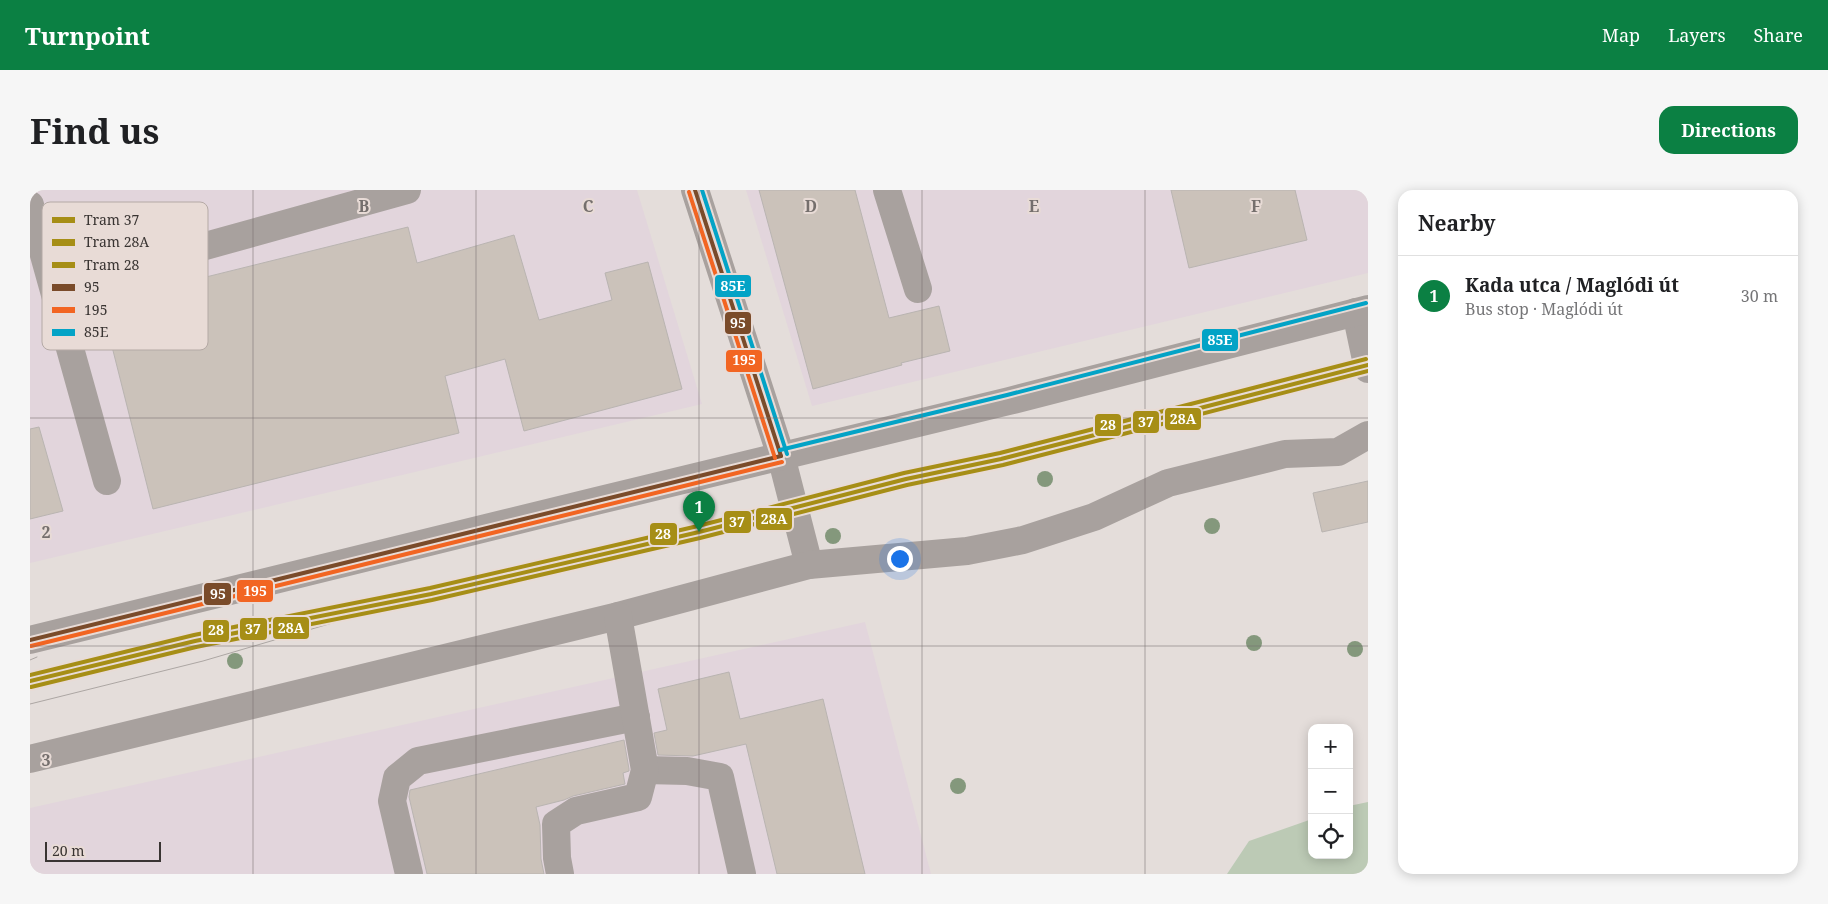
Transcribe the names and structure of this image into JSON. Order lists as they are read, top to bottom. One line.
{"lines":["transit line 95","transit line 85E","transit line 195","tram line 28","tram line 37","tram line 28A"],"legend":["Tram 37","Tram 28A","Tram 28","95","195","85E"],"scale_bar":"20 m","page":{"header":"Turnpoint","nav":["Map","Layers","Share"],"buttons":"Directions","title":"Find us","heading":"Nearby","list":[{"mark":"1","name":"Kada utca / Maglódi út","note":"Bus stop · Maglódi út","value":"30 m"}],"pins":"1","map_buttons":["+","−"],"scale":"20 m"},"grid":{"columns":["B","C","D","E","F"],"rows":["2","3"]}}
